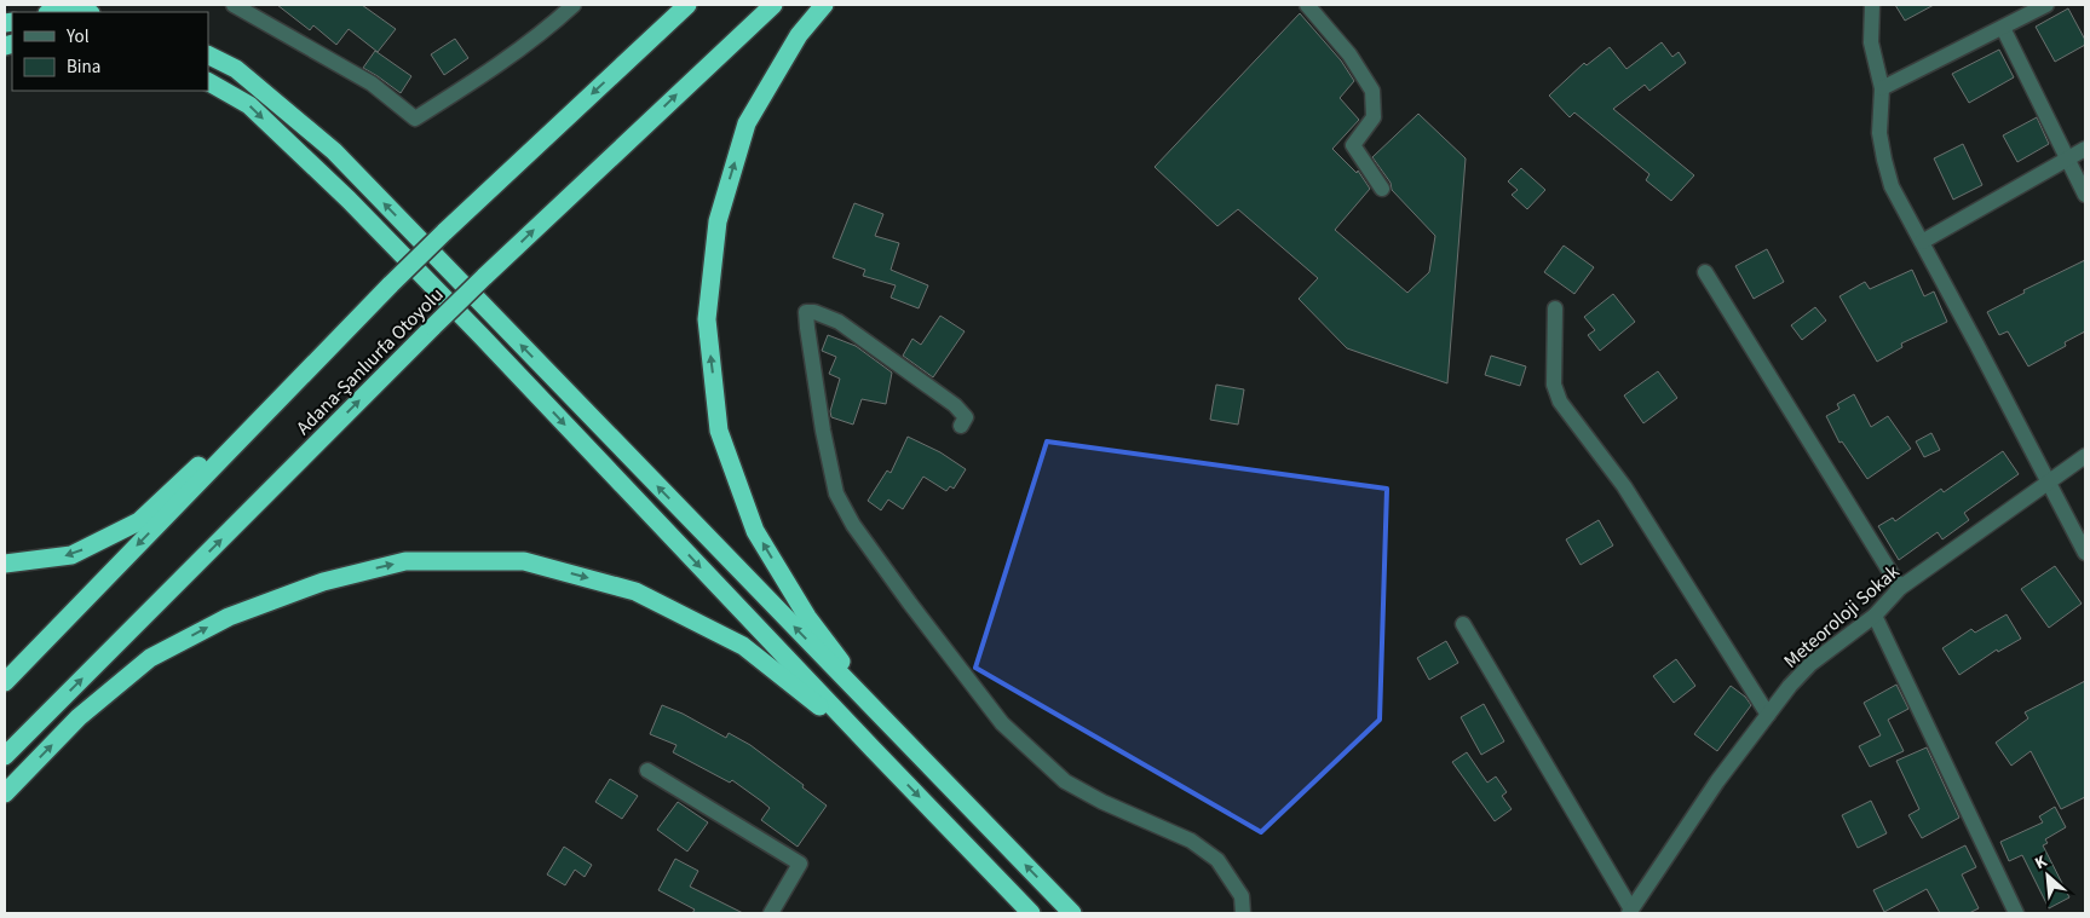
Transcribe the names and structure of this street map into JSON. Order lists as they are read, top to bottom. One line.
{"streets":{"highway":["Adana-Şanlıurfa Otoyolu"],"street":["Meteoroloji Sokak"]},"legend":["Yol","Bina"],"north":"top left"}
